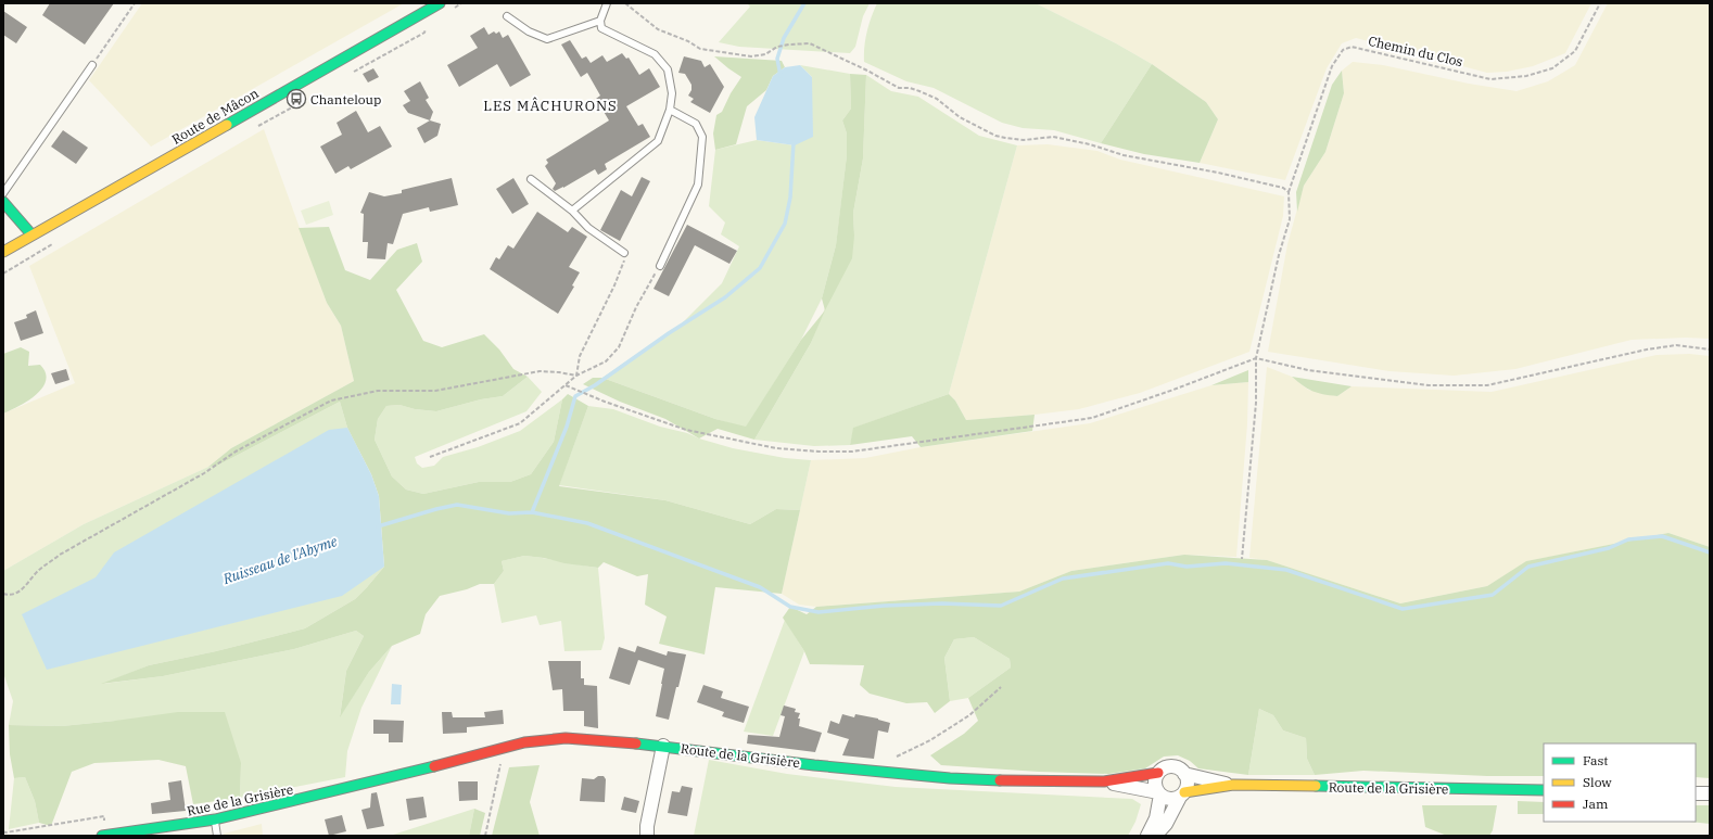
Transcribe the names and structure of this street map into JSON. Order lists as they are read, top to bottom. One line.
{"streets":{"street":["Route de Mâcon","Route de la Grisière","Rue de la Grisière"],"path":["Chemin du Clos"]},"crossings":[["Route de la Grisière","Rue de la Grisière"]],"districts":["LES MÂCHURONS"],"water":["Ruisseau de l'Abyme"],"places":{"bus stop":["Chanteloup"]},"legend":["Fast","Slow","Jam"]}
